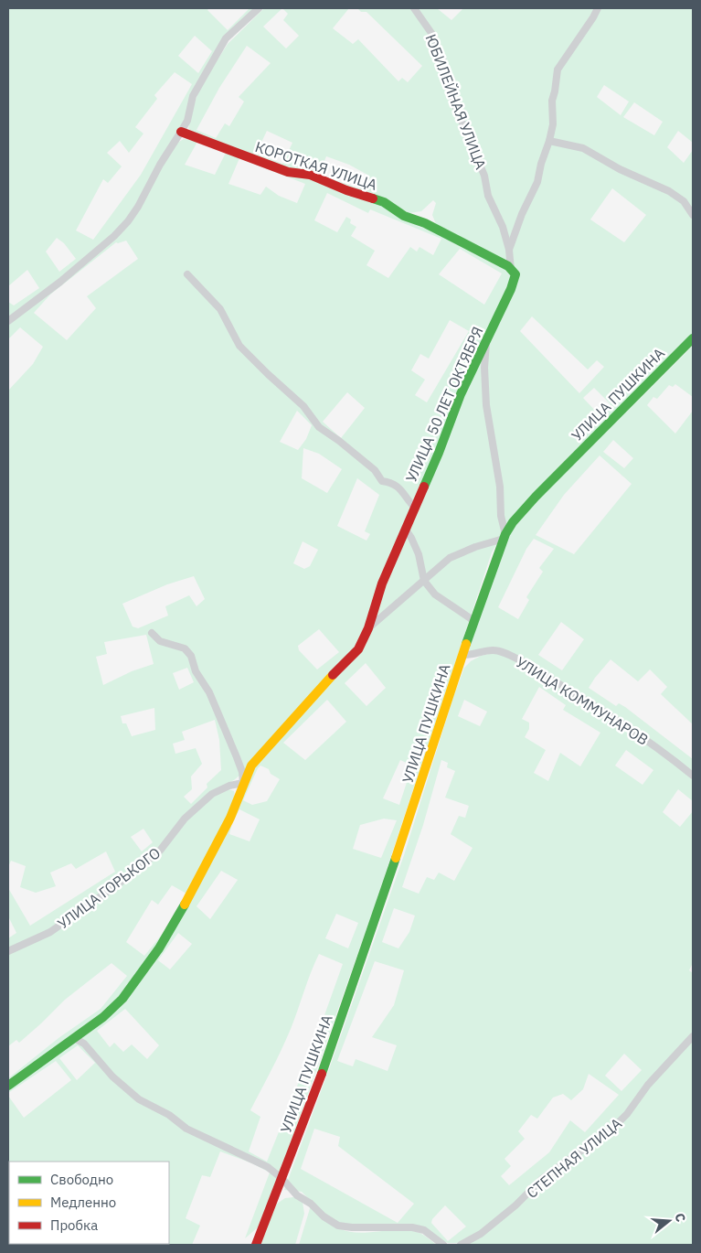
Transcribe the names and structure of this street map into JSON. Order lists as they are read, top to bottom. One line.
{"streets":{"street":["ЮБИЛЕЙНАЯ УЛИЦА","КОРОТКАЯ УЛИЦА","УЛИЦА ПУШКИНА","УЛИЦА 50 ЛЕТ ОКТЯБРЯ","УЛИЦА КОММУНАРОВ","УЛИЦА ГОРЬКОГО","СТЕПНАЯ УЛИЦА"]},"crossings":[["ЮБИЛЕЙНАЯ УЛИЦА","УЛИЦА 50 ЛЕТ ОКТЯБРЯ"],["КОРОТКАЯ УЛИЦА","УЛИЦА 50 ЛЕТ ОКТЯБРЯ"],["УЛИЦА ПУШКИНА","УЛИЦА КОММУНАРОВ"],["УЛИЦА 50 ЛЕТ ОКТЯБРЯ","УЛИЦА ГОРЬКОГО"]],"legend":["Свободно","Медленно","Пробка"],"north":"right"}
